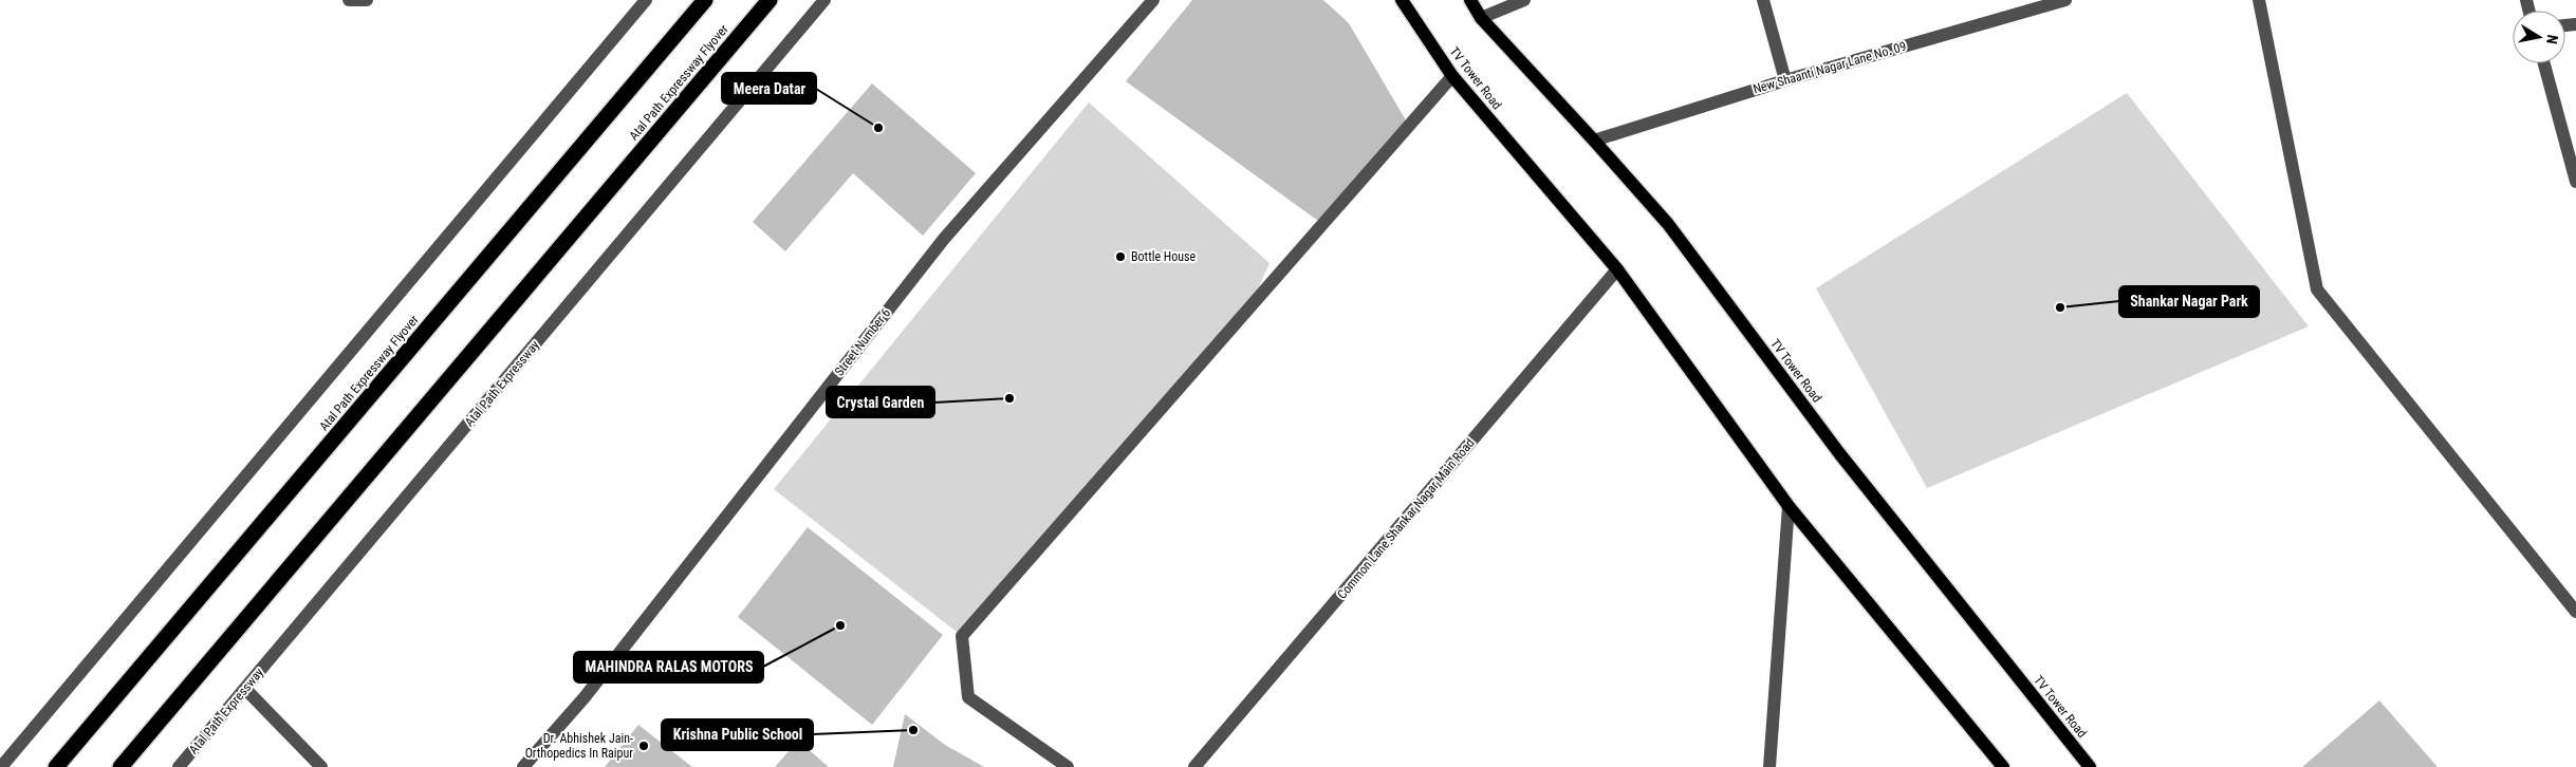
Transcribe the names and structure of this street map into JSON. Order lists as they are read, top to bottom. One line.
{"streets":{"highway":["Atal Path Expressway Flyover"],"main road":["TV Tower Road"],"street":["New Shaanti Nagar Lane No. 09","Street Number 6","Atal Path Expressway","Common Lane Shankar Nagar Main Road"]},"crossings":[["New Shaanti Nagar Lane No. 09","TV Tower Road"],["TV Tower Road","Common Lane Shankar Nagar Main Road"]],"places":["Meera Datar","Bottle House","Shankar Nagar Park","Crystal Garden","MAHINDRA RALAS MOTORS","Krishna Public School","Dr. Abhishek Jain- Orthopedics In Raipur"],"north":"right"}
